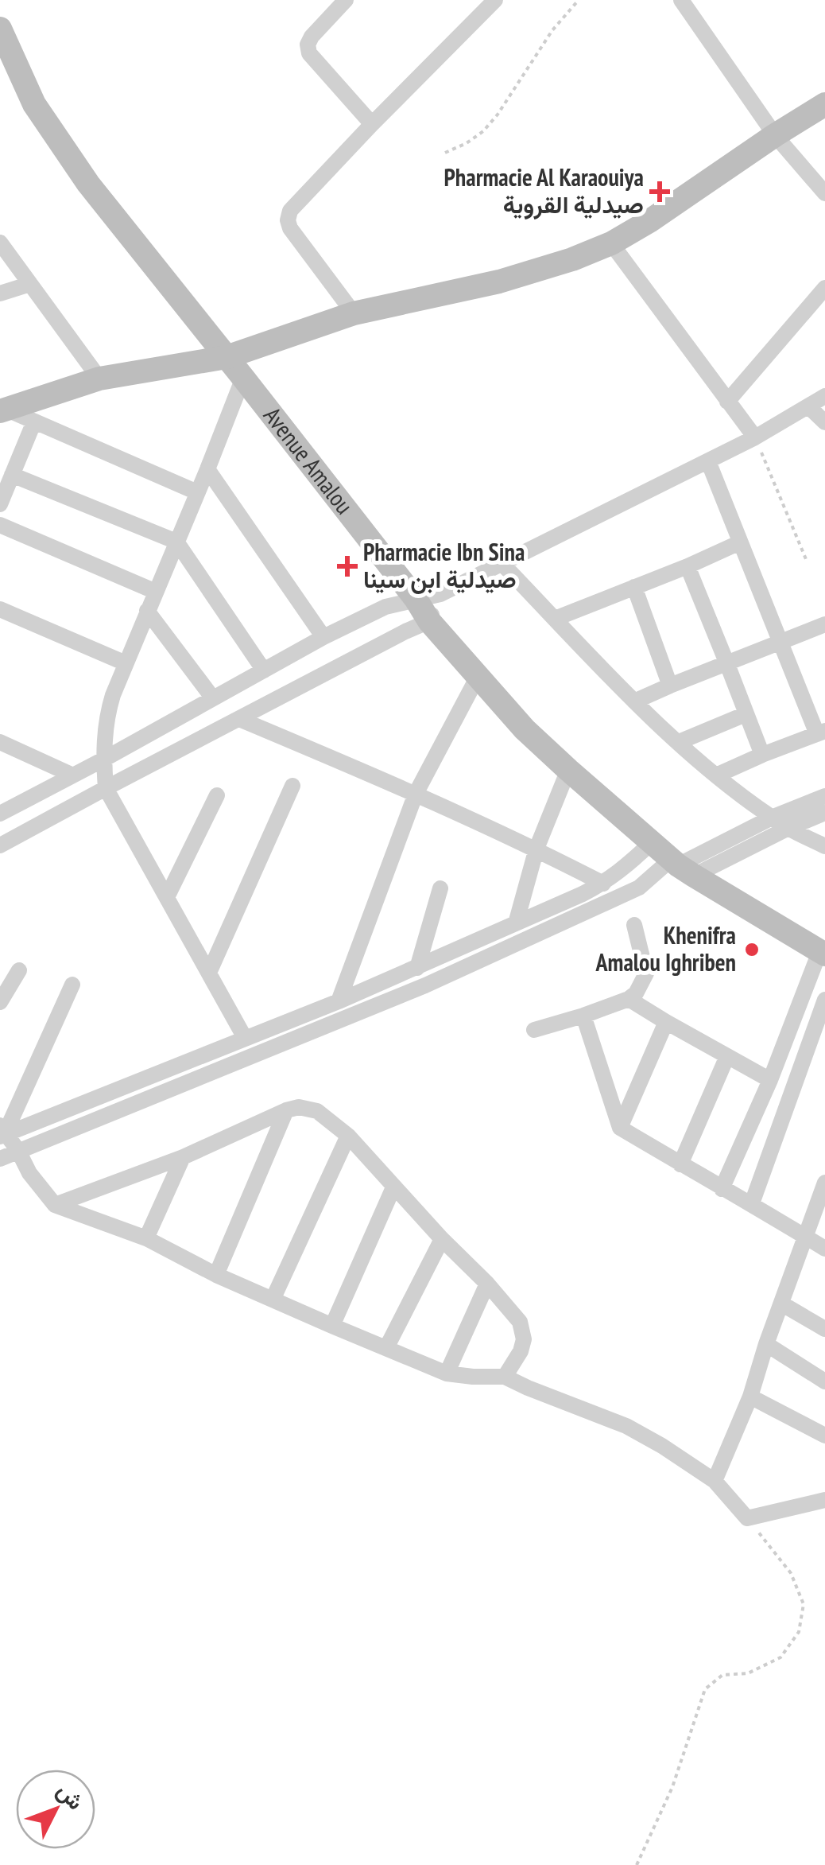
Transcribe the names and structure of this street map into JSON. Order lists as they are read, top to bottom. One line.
{"streets":{"main road":["Avenue Amalou"]},"places":{"health":["Pharmacie Al Karaouiya صيدلية القروية","Pharmacie Ibn Sina صيدلية ابن سينا"],"other":["Khenifra Amalou Ighriben"]},"north":"top right"}
